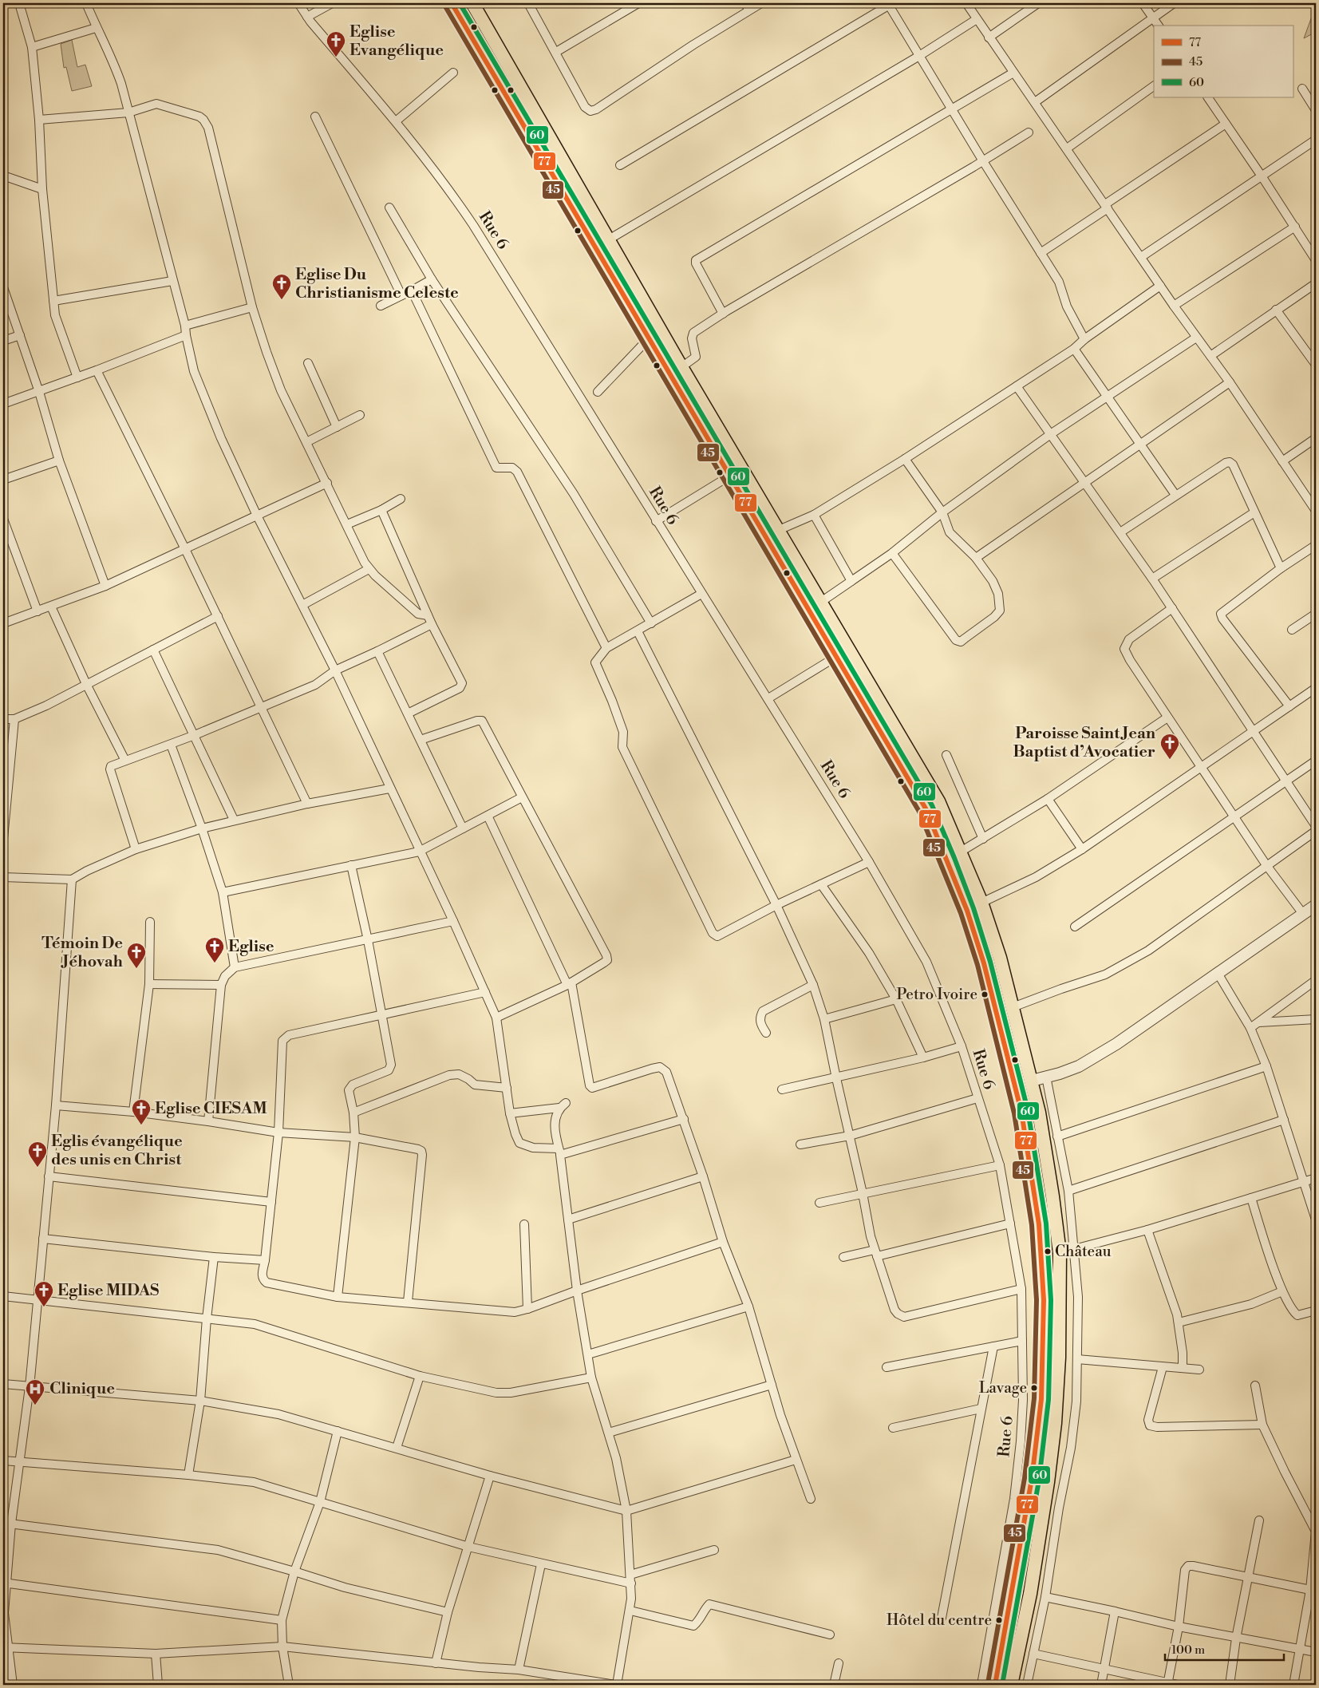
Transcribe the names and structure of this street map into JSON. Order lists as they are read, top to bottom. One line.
{"streets":{"street":["Rue 6"]},"places":{"church":["Eglise Evangélique","Eglise Du Christianisme Celeste","Paroisse Saint Jean Baptist d’Avocatier","Eglise","Témoin De Jéhovah","Eglise CIESAM","Eglis évangélique des unis en Christ","Eglise MIDAS"],"other":["Petro Ivoire","Château","Lavage","Hôtel du centre"],"hospital":["Clinique"]},"lines":["transit line 77","transit line 60","transit line 45"],"legend":["77","45","60"],"scale_bar":"100 m"}
